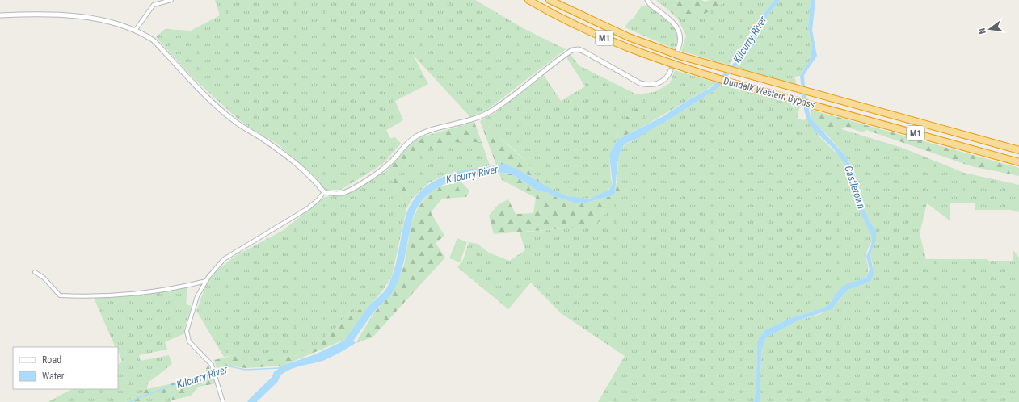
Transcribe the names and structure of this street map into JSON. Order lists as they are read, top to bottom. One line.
{"streets":{"highway":["M1","Dundalk Western Bypass"]},"water":["Kilcurry River","Castletown"],"legend":["Road","Water"],"north":"left"}
